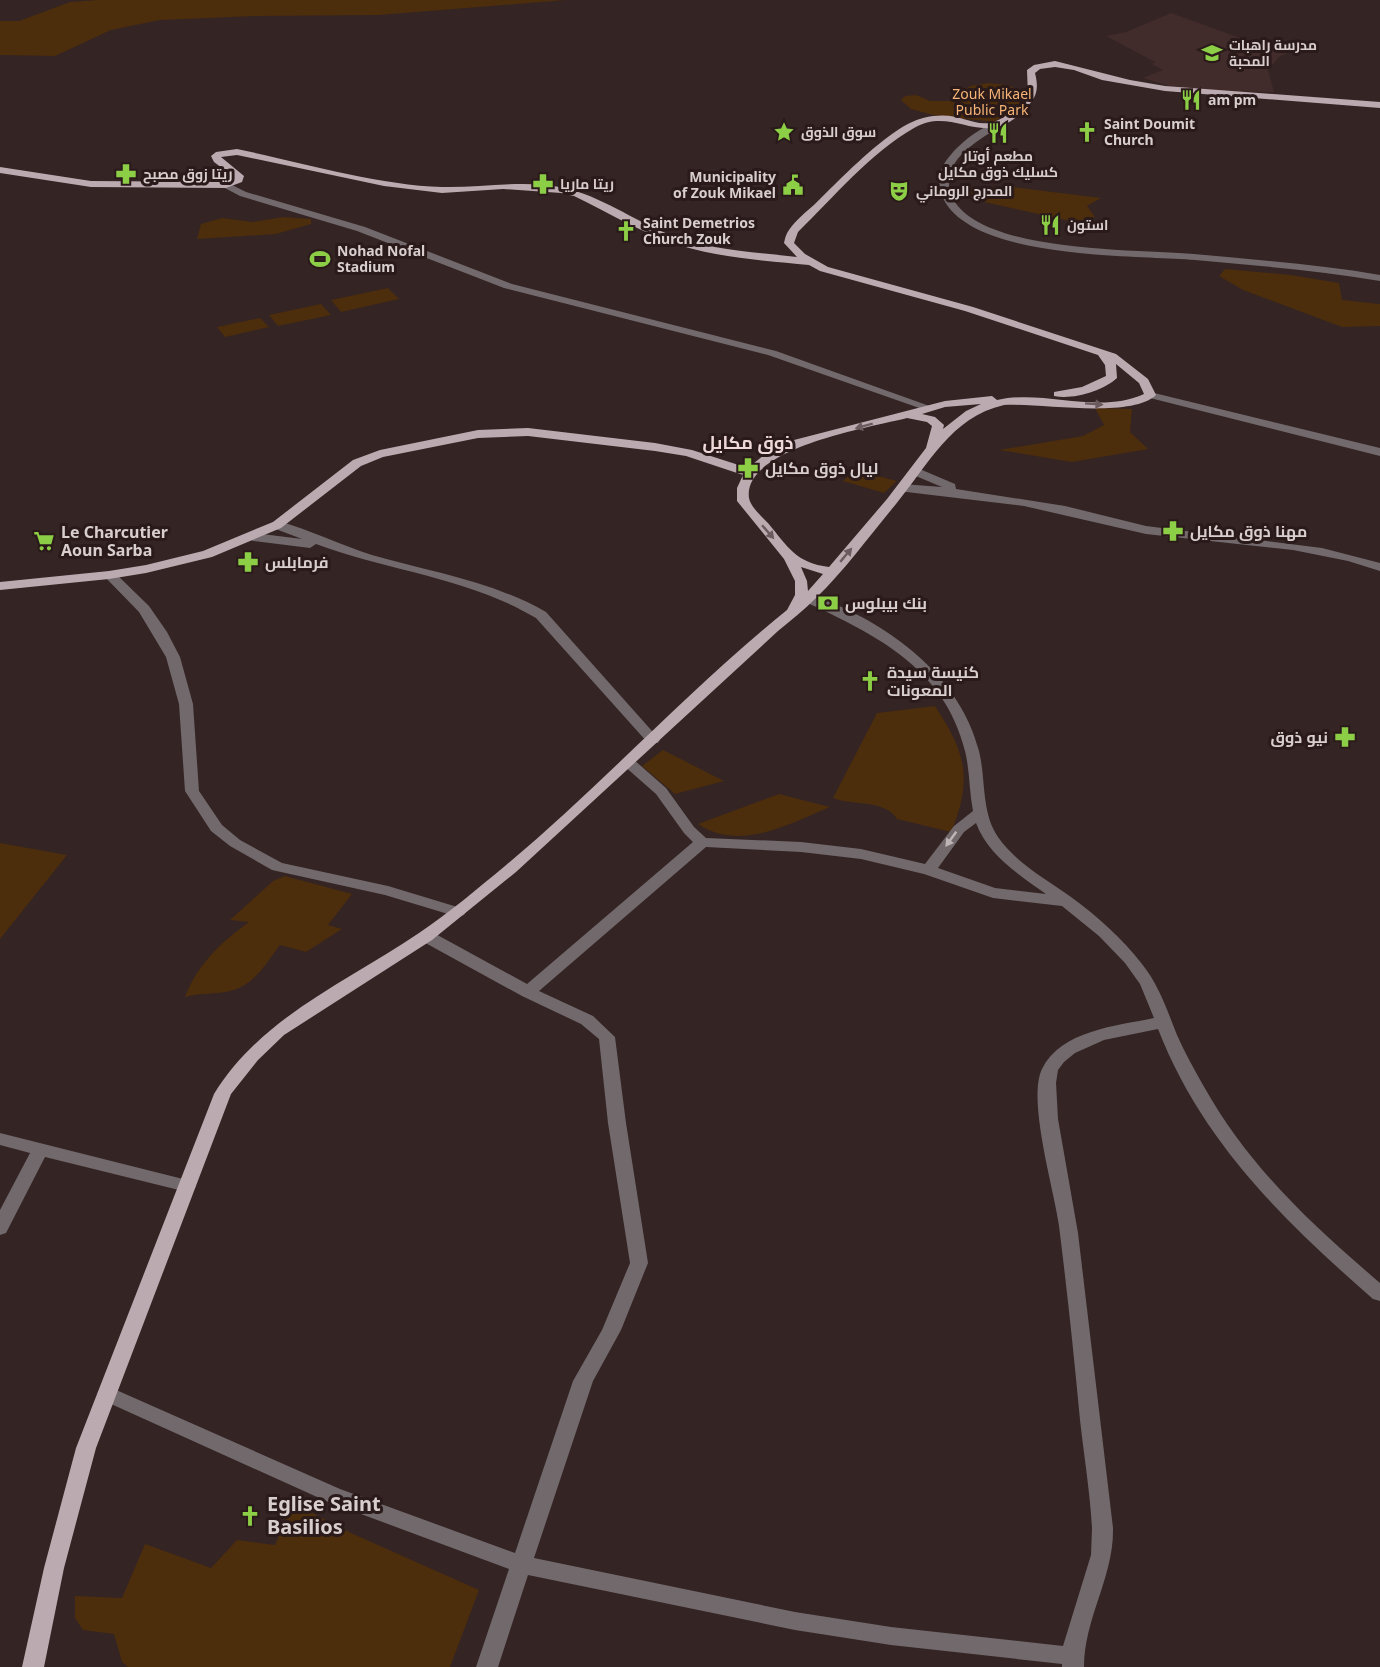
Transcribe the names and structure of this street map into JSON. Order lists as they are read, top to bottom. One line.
{"districts":["ذوق مكايل"],"parks":["Zouk Mikael Public Park"],"places":{"school or university":["مدرسة راهبات المحبة"],"restaurant":["am pm","مطعم أوتار كسليك ذوق مكايل","استون"],"place":["سوق الذوق"],"church":["Saint Doumit Church","Saint Demetrios Church Zouk","كنيسة سيدة المعونات","Eglise Saint Basilios"],"pharmacy":["ريتا زوق مصبح","ريتا ماريا","ليال ذوق مكايل","مهنا ذوق مكايل","فرمابلس","نيو ذوق"],"public building":["Municipality of Zouk Mikael"],"theatre":["المدرج الروماني"],"sports":["Nohad Nofal Stadium"],"supermarket":["Le Charcutier Aoun Sarba"],"bank":["بنك بيبلوس"]}}
